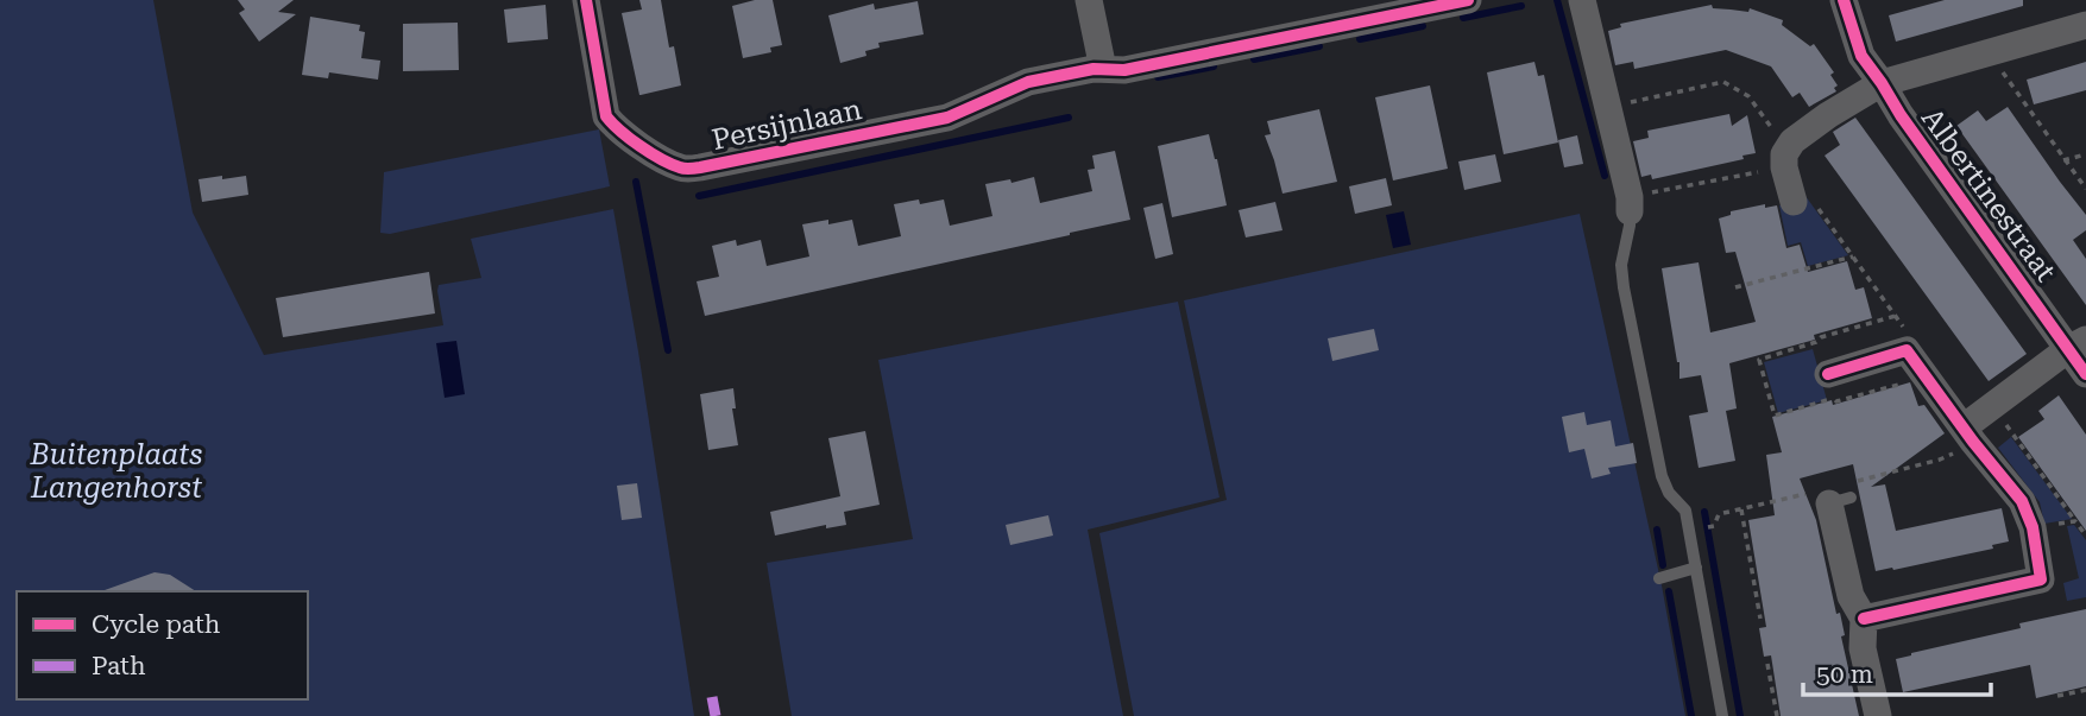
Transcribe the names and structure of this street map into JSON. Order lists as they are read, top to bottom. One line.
{"streets":{"street":["Persijnlaan","Albertinestraat"]},"parks":["Buitenplaats Langenhorst"],"legend":["Cycle path","Path"],"scale_bar":"50 m"}
